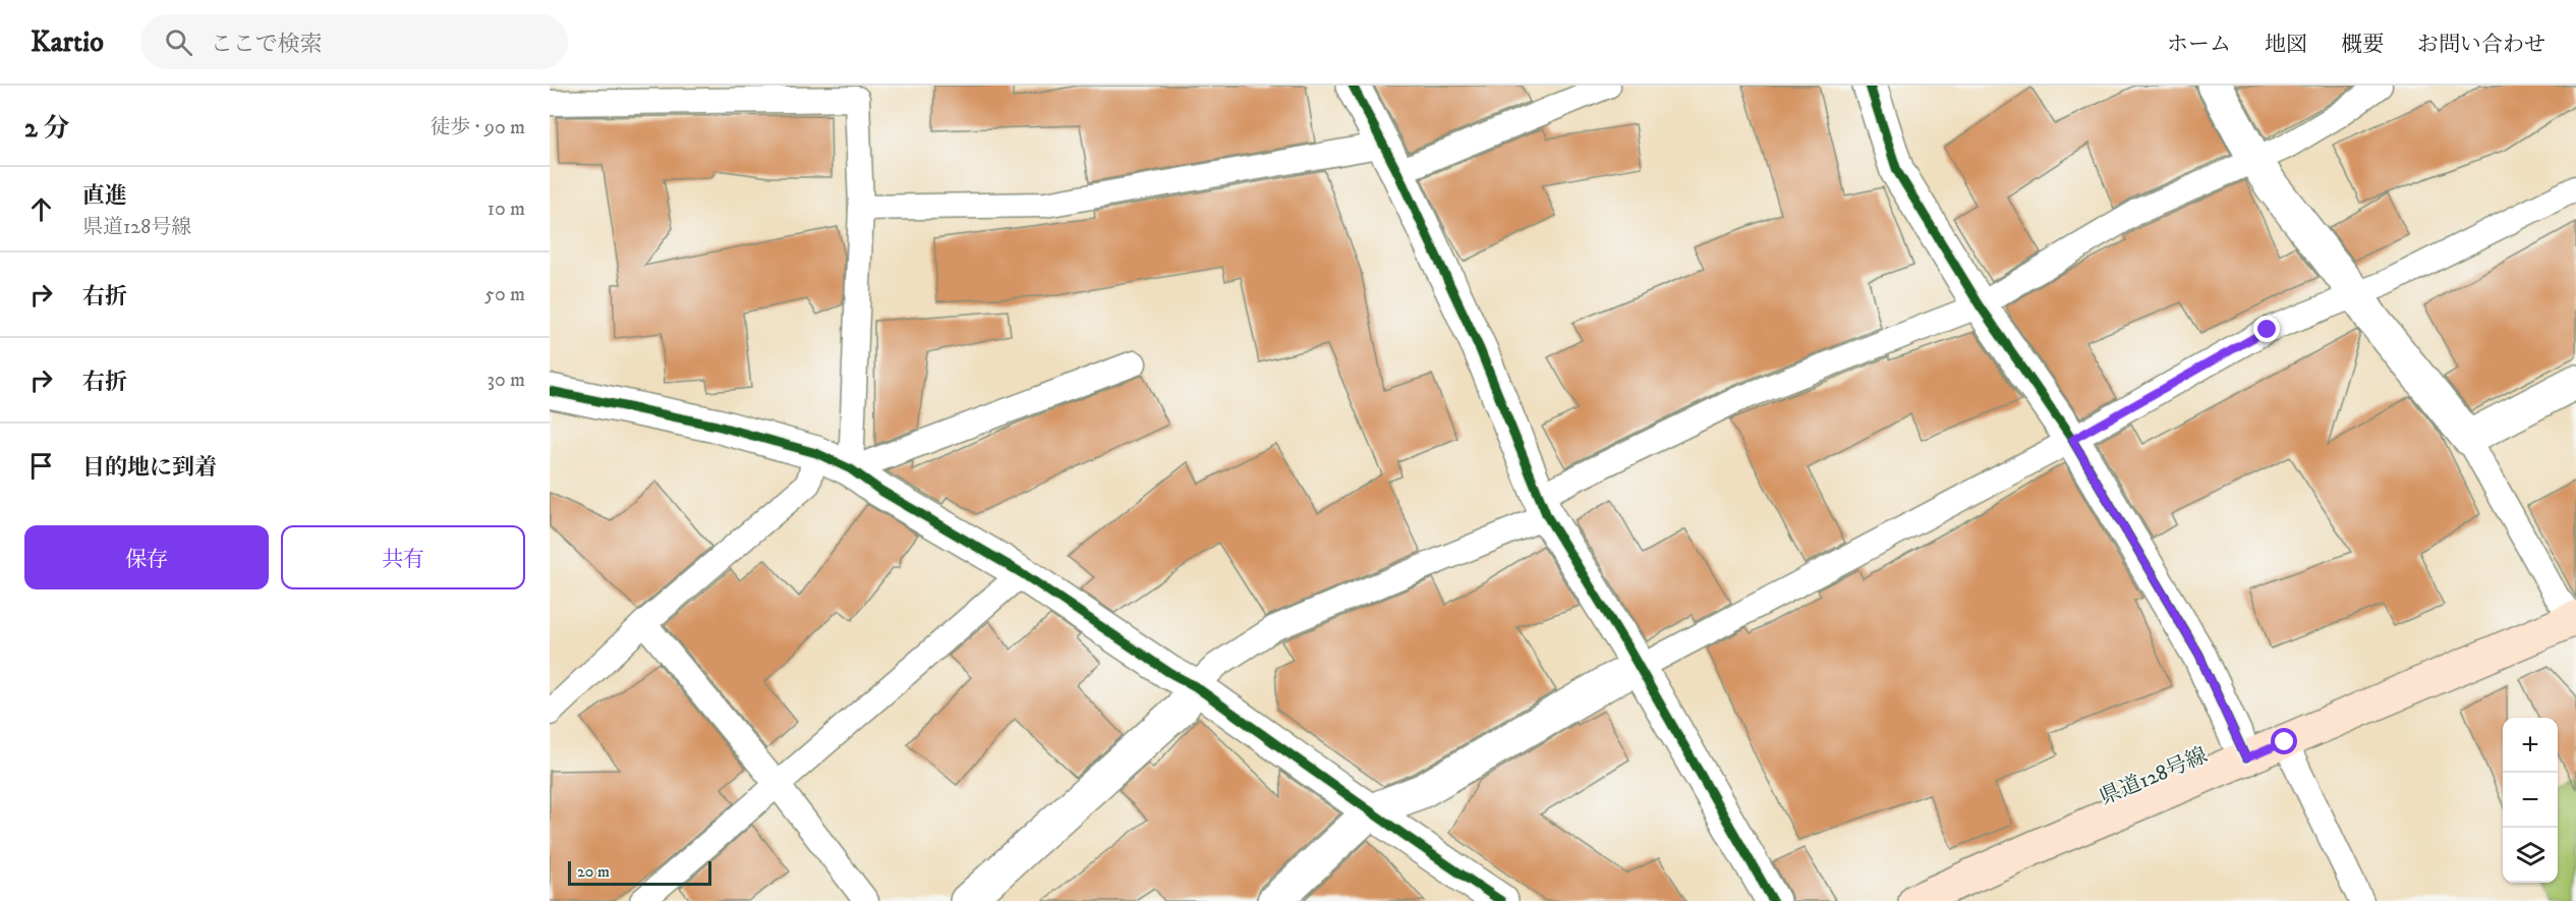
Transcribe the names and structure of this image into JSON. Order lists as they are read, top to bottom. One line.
{"streets":{"main road":["県道128号線"]},"scale_bar":"20 m","page":{"header":"Kartio","search":"ここで検索","nav":["ホーム","地図","概要","お問い合わせ"],"heading":["2 分","徒歩 · 90 m"],"list":[["直進","県道128号線","10 m"],["右折","50 m"],["右折","30 m"],"目的地に到着"],"buttons":["保存","共有"],"map_buttons":["+","−"],"scale":"20 m"}}
